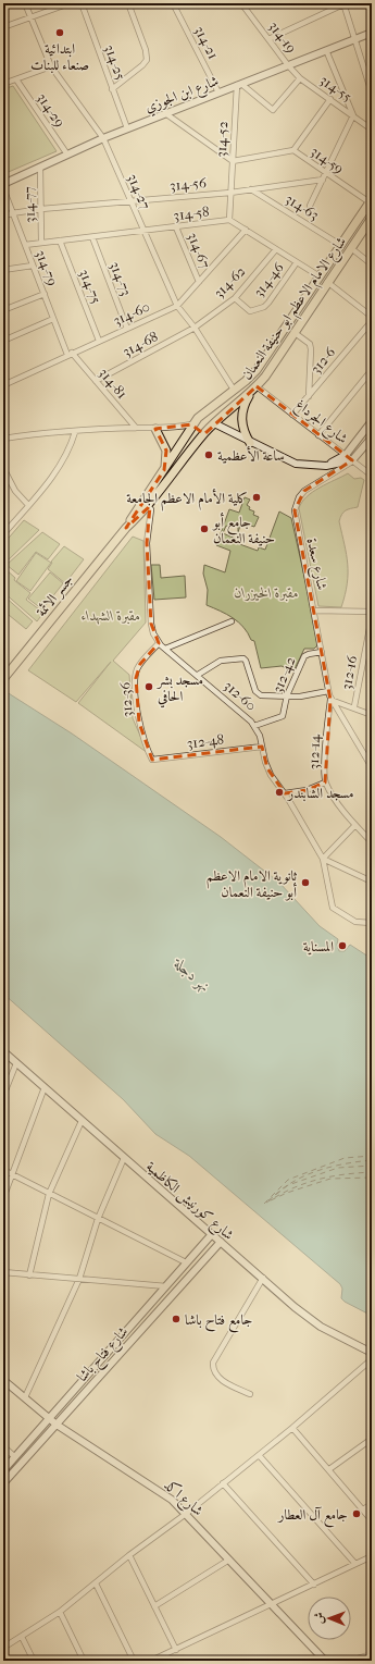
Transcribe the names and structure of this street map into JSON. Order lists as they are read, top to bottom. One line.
{"streets":{"main road":["شارع الامام الاعظم ابو حنيفة النعمان","جسر الائمة"],"street":["314-19","314-21","314-25","314-55","شارع ابن الجوزي","314-29","314-52","314-59","314-56","314-27","314-77","314-63","314-58","314-67","314-79","314-73","314-46","314-62","314-75","314-60","314-68","312-6","314-81","شارع الجرداغ","شارع سعدة","312-16","312-42","312-60","312-36","312-48","312-14","شارع كورنيش الكاظمية","شارع فتاح باشا","شارع اكد"]},"crossings":[["314-19","314-55"],["314-19","شارع ابن الجوزي"],["314-21","شارع ابن الجوزي"],["314-25","شارع ابن الجوزي"],["314-55","شارع ابن الجوزي"],["شارع ابن الجوزي","314-29"],["شارع ابن الجوزي","314-52"],["شارع ابن الجوزي","314-27"],["شارع ابن الجوزي","314-77"],["314-52","314-56"],["314-52","314-58"],["314-59","شارع الامام الاعظم ابو حنيفة النعمان"],["314-56","314-27"],["314-56","314-77"],["314-56","314-63"],["314-56","314-79"],["314-27","314-58"],["314-27","314-62"],["314-27","شارع الامام الاعظم ابو حنيفة النعمان"],["314-27","314-60"],["314-27","314-68"],["314-77","314-58"],["314-63","شارع الامام الاعظم ابو حنيفة النعمان"],["314-58","314-67"],["314-58","314-79"],["314-58","314-73"],["314-58","314-46"],["314-58","314-62"],["314-58","314-75"],["314-58","شارع الامام الاعظم ابو حنيفة النعمان"],["314-58","314-60"],["314-67","314-60"],["314-79","314-60"],["314-79","314-81"],["314-73","314-60"],["314-46","314-62"],["314-62","314-68"],["314-75","314-60"],["شارع الامام الاعظم ابو حنيفة النعمان","شارع الجرداغ"],["شارع الامام الاعظم ابو حنيفة النعمان","جسر الائمة"],["شارع الامام الاعظم ابو حنيفة النعمان","312-60"],["314-60","314-81"],["314-68","314-81"],["312-6","شارع الجرداغ"],["شارع الجرداغ","شارع سعدة"],["شارع سعدة","312-42"],["شارع سعدة","312-14"],["312-42","312-60"],["312-60","312-36"],["312-60","312-48"],["312-36","312-48"],["شارع كورنيش الكاظمية","شارع فتاح باشا"],["شارع فتاح باشا","شارع اكد"]],"water":["نهر دجلة"],"parks":["مقبرة الخيزران","مقبرة الشهداء"],"places":["ابتدائية صنعاء للبنات","ساعة الأعظمية","كلية الأمام الاعظم الجامعة","جامع أبو حنيفة النعمان","مسجد بشر الحافي","مسجد الشابندر","ثانوية الامام الاعظم أبو حنيفة النعمان","المسناية","جامع فتاح باشا","جامع آل العطار"],"north":"left"}
